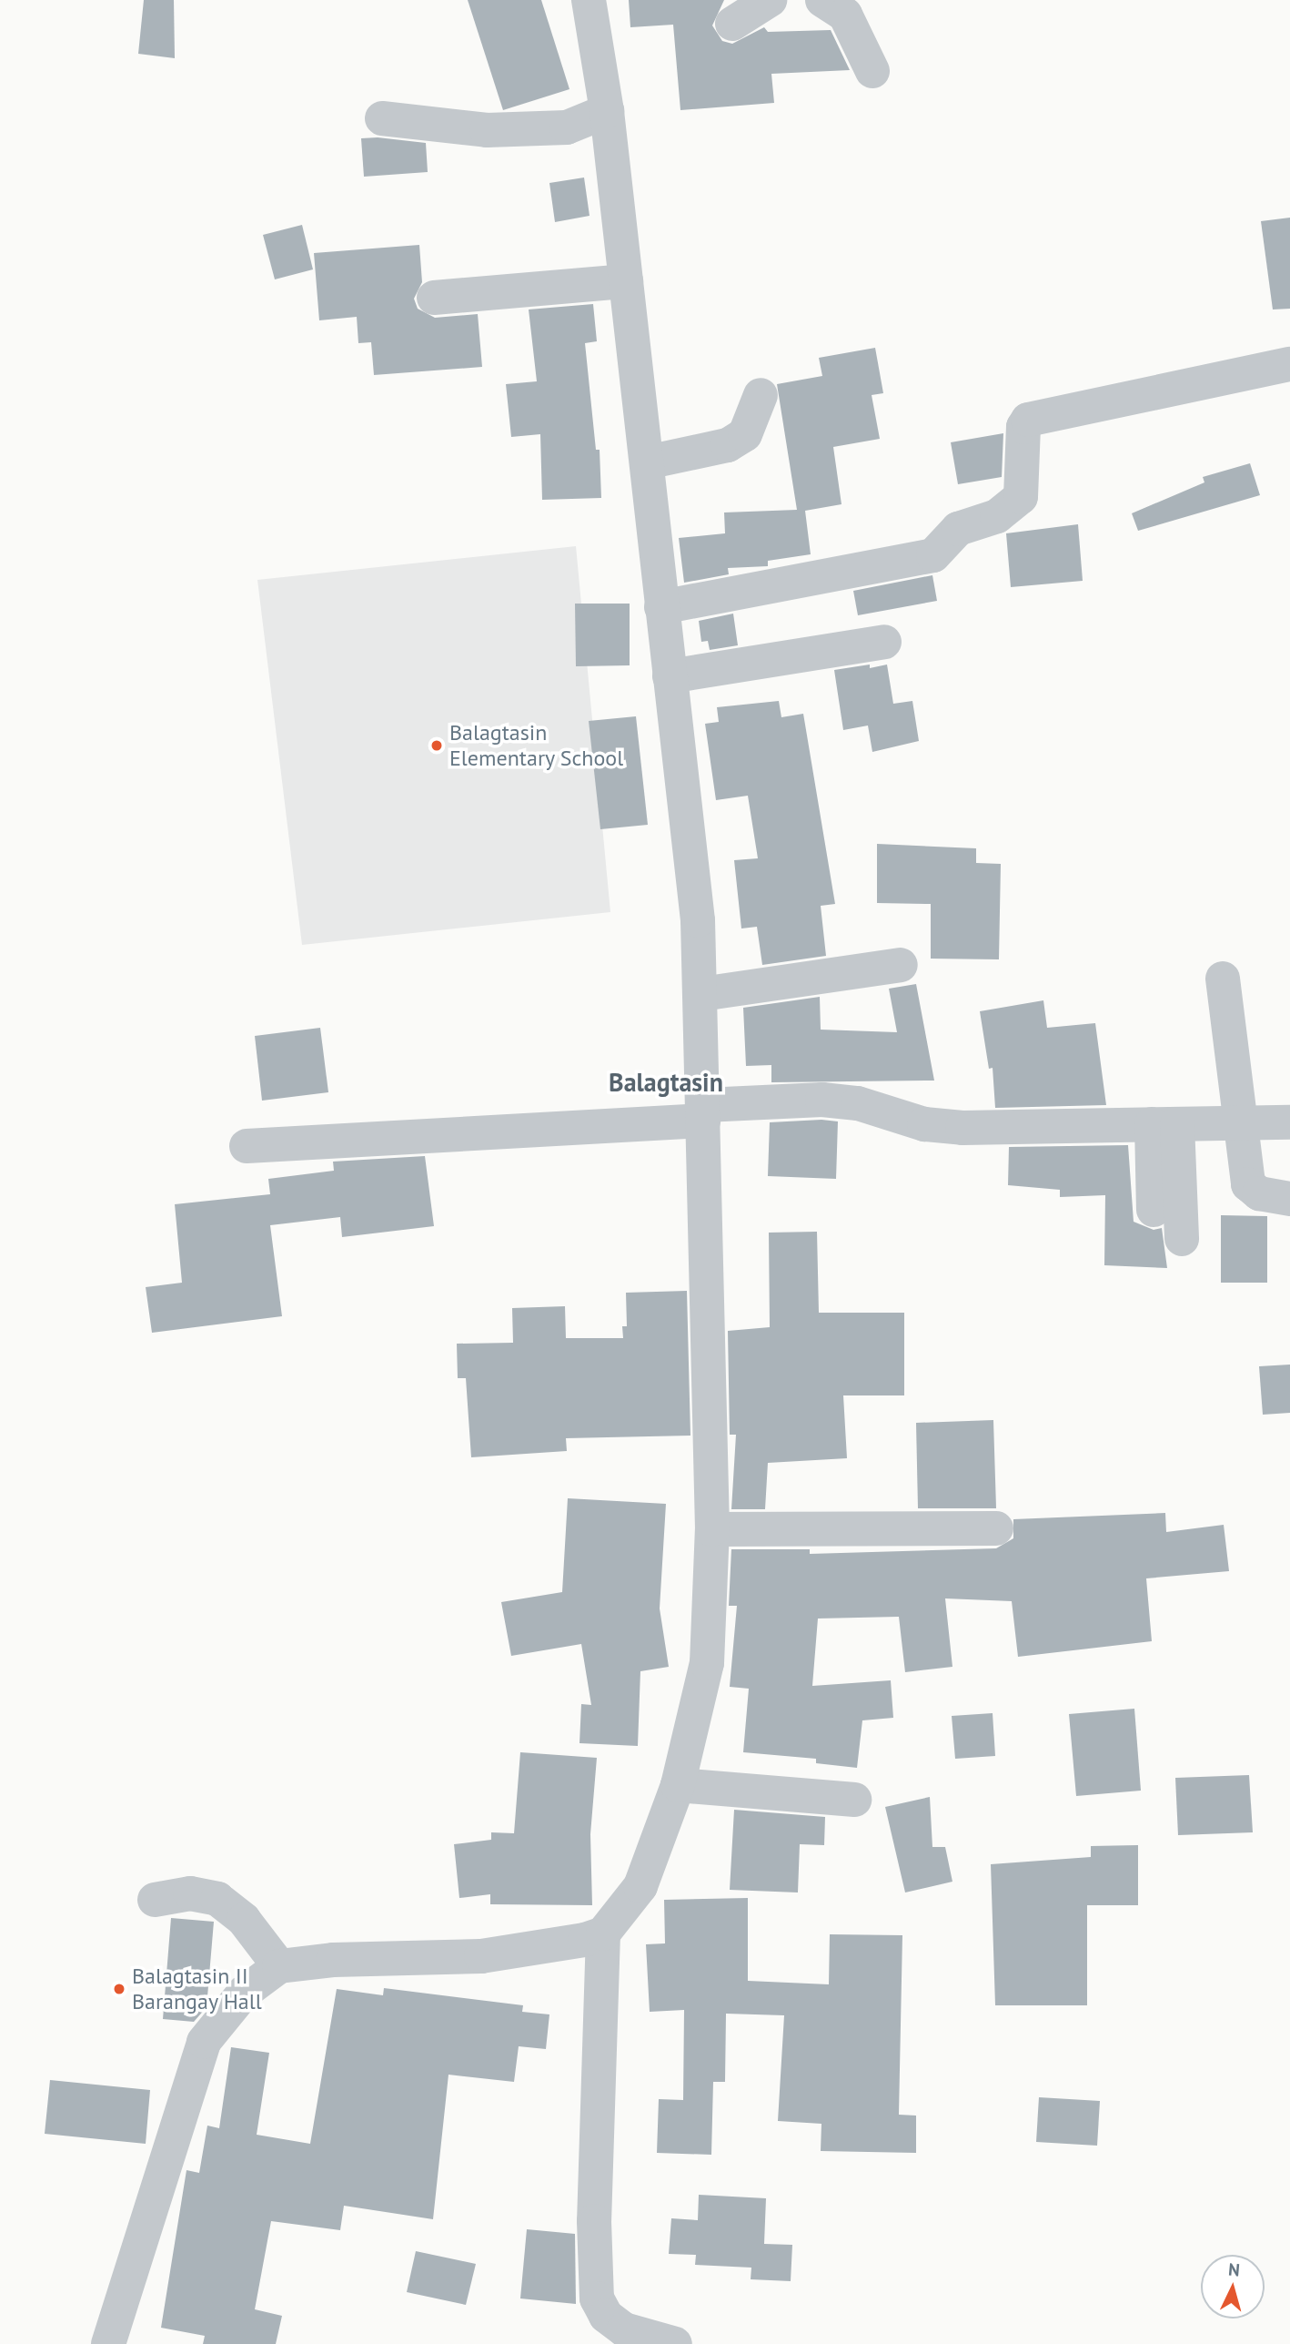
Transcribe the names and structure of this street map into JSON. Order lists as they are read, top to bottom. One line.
{"districts":["Balagtasin"],"places":["Balagtasin Elementary School","Balagtasin II Barangay Hall"],"north":"top"}
